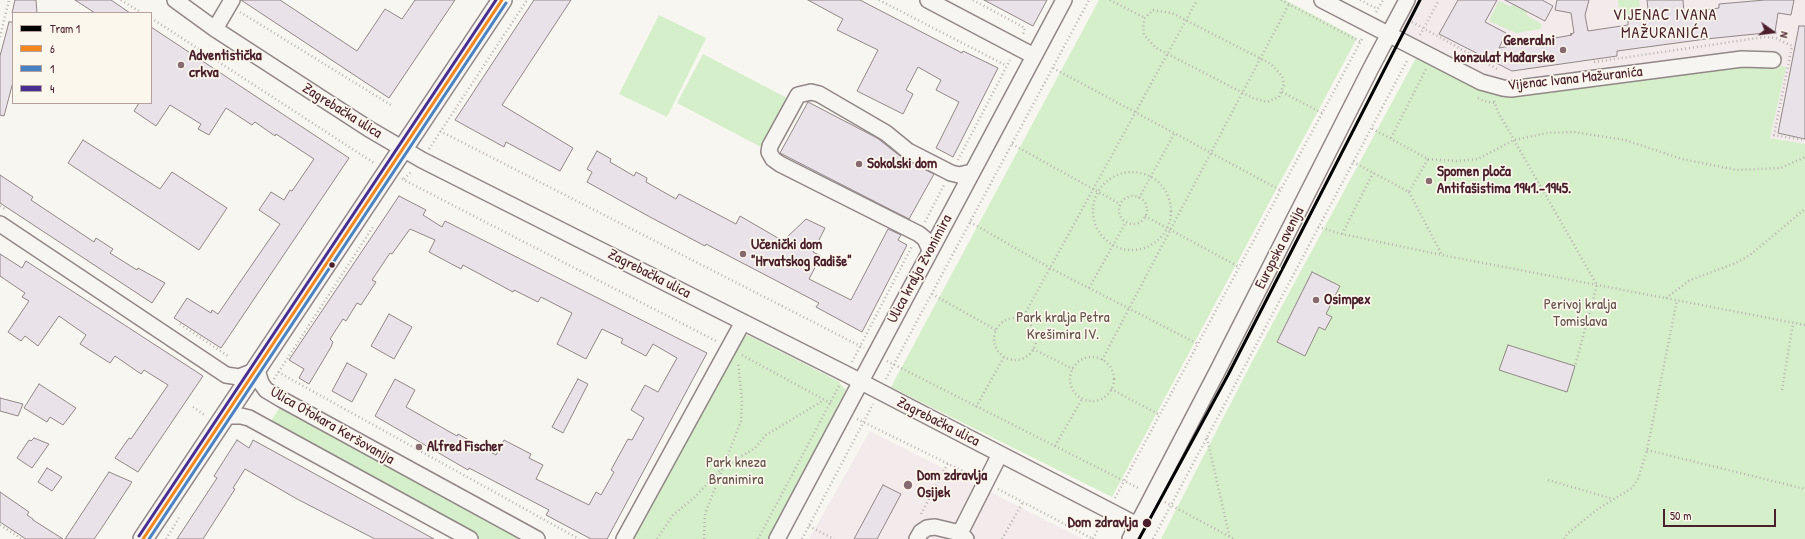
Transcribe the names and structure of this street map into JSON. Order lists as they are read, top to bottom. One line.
{"streets":{"street":["Vijenac Ivana Mažuranića","Zagrebačka ulica","Europska avenija","Ulica kralja Zvonimira","Ulica Otokara Keršovanija"]},"crossings":[["Vijenac Ivana Mažuranića","Europska avenija"],["Zagrebačka ulica","Europska avenija"],["Zagrebačka ulica","Ulica kralja Zvonimira"]],"districts":["VIJENAC IVANA MAŽURANIĆA"],"parks":["Perivoj kralja Tomislava","Park kralja Petra Krešimira IV.","Park kneza Branimira"],"places":["Generalni konzulat Mađarske","Adventistička crkva","Sokolski dom","Spomen ploča Antifašistima 1941.-1945.","Učenički dom \"Hrvatskog Radiše\"","Osimpex","Alfred Fischer","Dom zdravlja Osijek","Dom zdravlja"],"lines":["tram line 1","transit line 6","transit line 4","transit line 1"],"legend":["Tram 1","6","1","4"],"scale_bar":"50 m","north":"right"}
